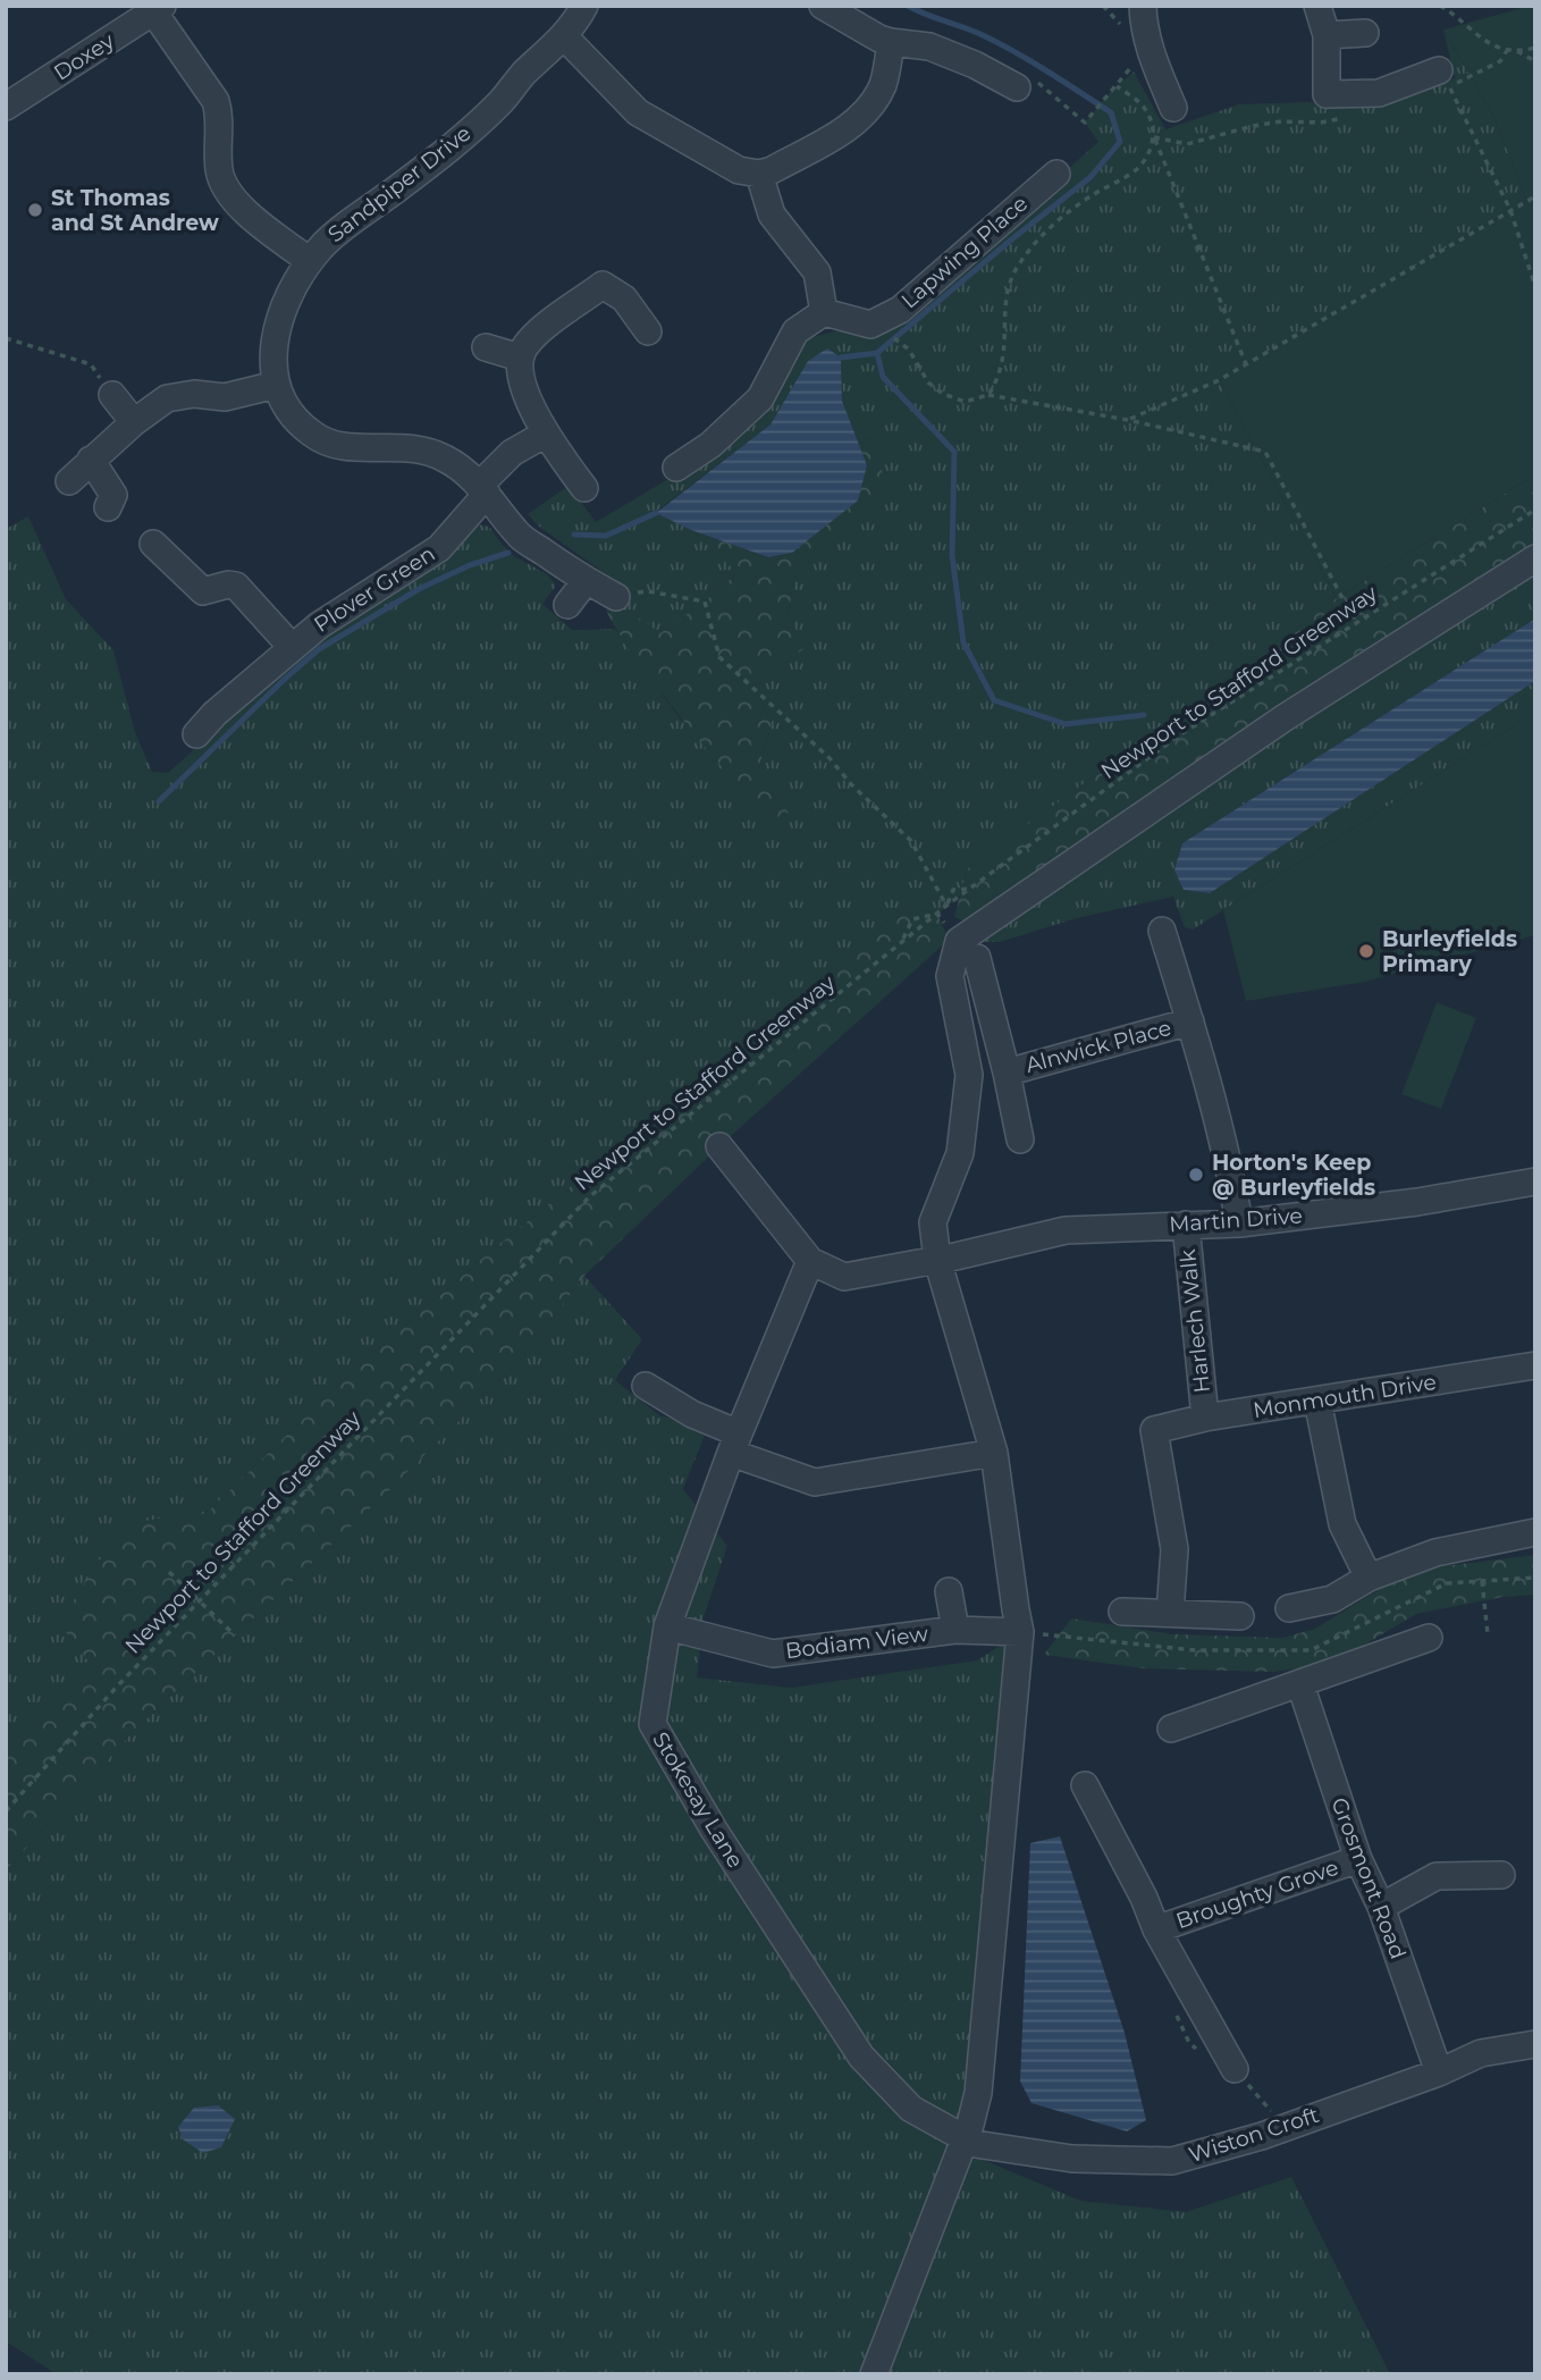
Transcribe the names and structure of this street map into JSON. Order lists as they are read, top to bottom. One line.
{"streets":{"street":["Doxey","Sandpiper Drive","Lapwing Place","Plover Green","Alnwick Place","Martin Drive","Harlech Walk","Monmouth Drive","Bodiam View","Stokesay Lane","Grosmont Road","Broughty Grove","Wiston Croft"],"path":["Newport to Stafford Greenway"]},"crossings":[["Sandpiper Drive","Plover Green"],["Martin Drive","Harlech Walk"],["Martin Drive","Stokesay Lane"],["Harlech Walk","Monmouth Drive"],["Bodiam View","Stokesay Lane"],["Stokesay Lane","Wiston Croft"],["Grosmont Road","Broughty Grove"],["Grosmont Road","Wiston Croft"]],"places":["St Thomas and St Andrew","Burleyfields Primary","Horton's Keep @ Burleyfields"]}
